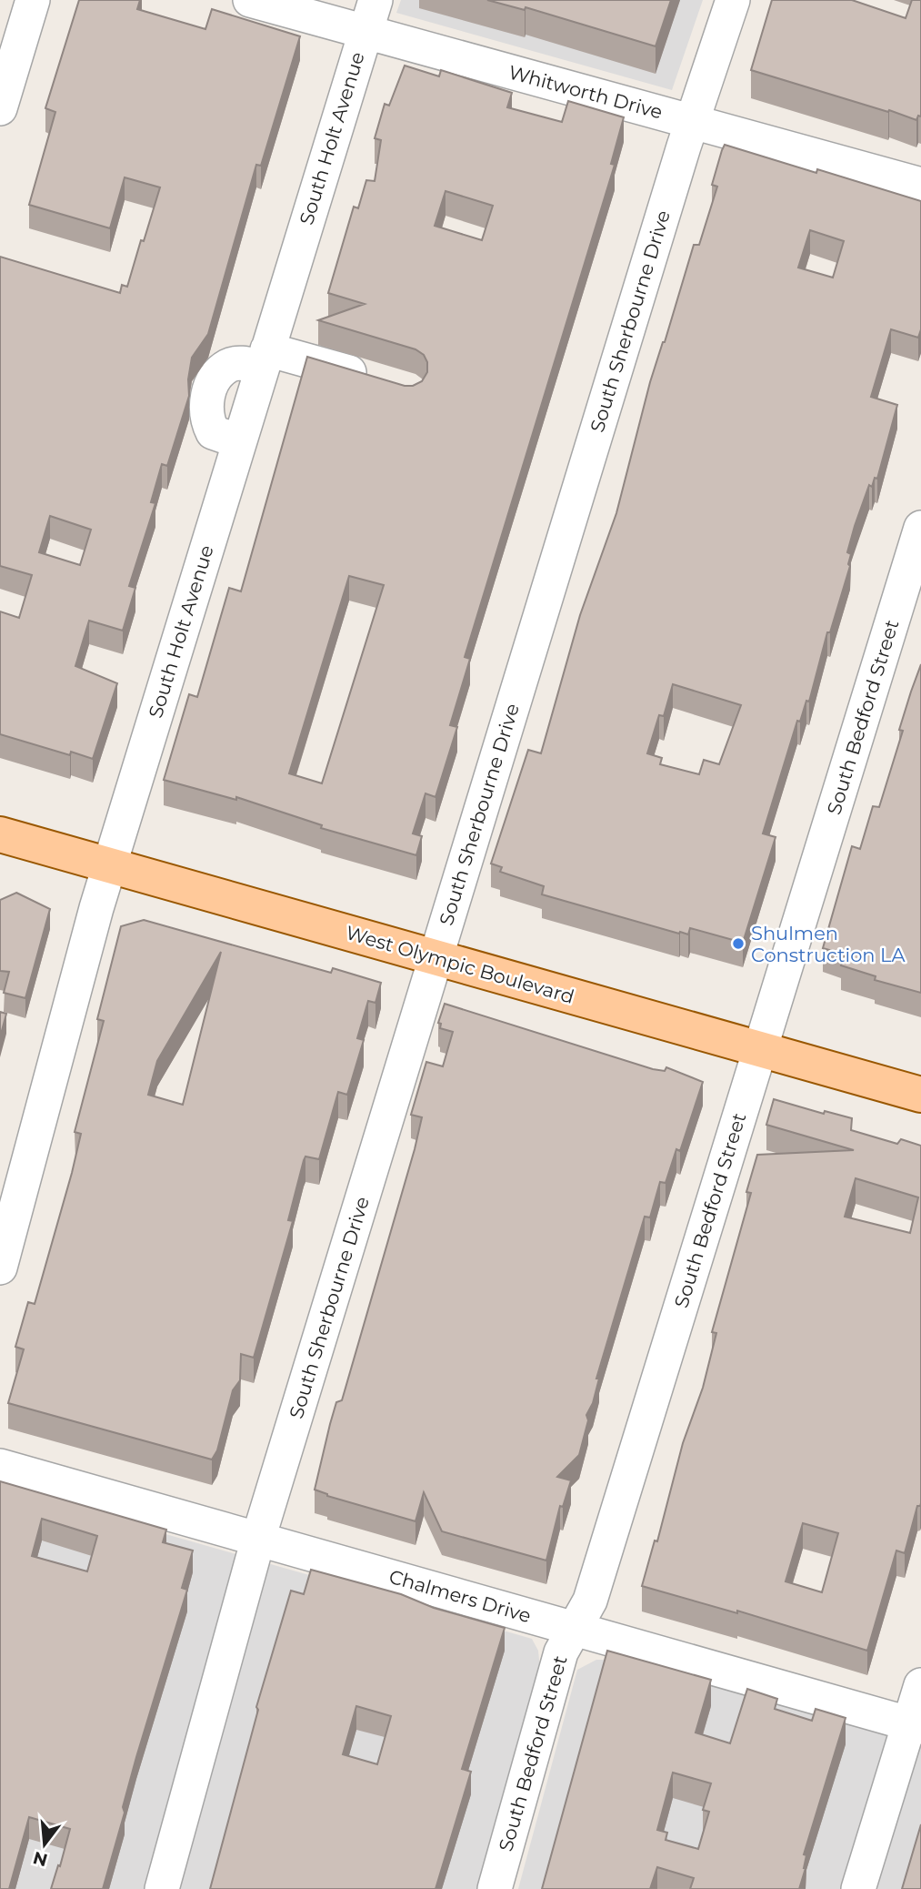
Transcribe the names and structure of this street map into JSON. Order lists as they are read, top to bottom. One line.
{"streets":{"main road":["West Olympic Boulevard"],"street":["Whitworth Drive","South Holt Avenue","South Sherbourne Drive","South Bedford Street","Chalmers Drive"]},"crossings":[["Whitworth Drive","South Holt Avenue"],["Whitworth Drive","South Sherbourne Drive"],["South Holt Avenue","West Olympic Boulevard"],["South Sherbourne Drive","West Olympic Boulevard"],["South Sherbourne Drive","Chalmers Drive"],["South Bedford Street","West Olympic Boulevard"],["South Bedford Street","Chalmers Drive"]],"places":["Shulmen Construction LA"],"north":"bottom"}
